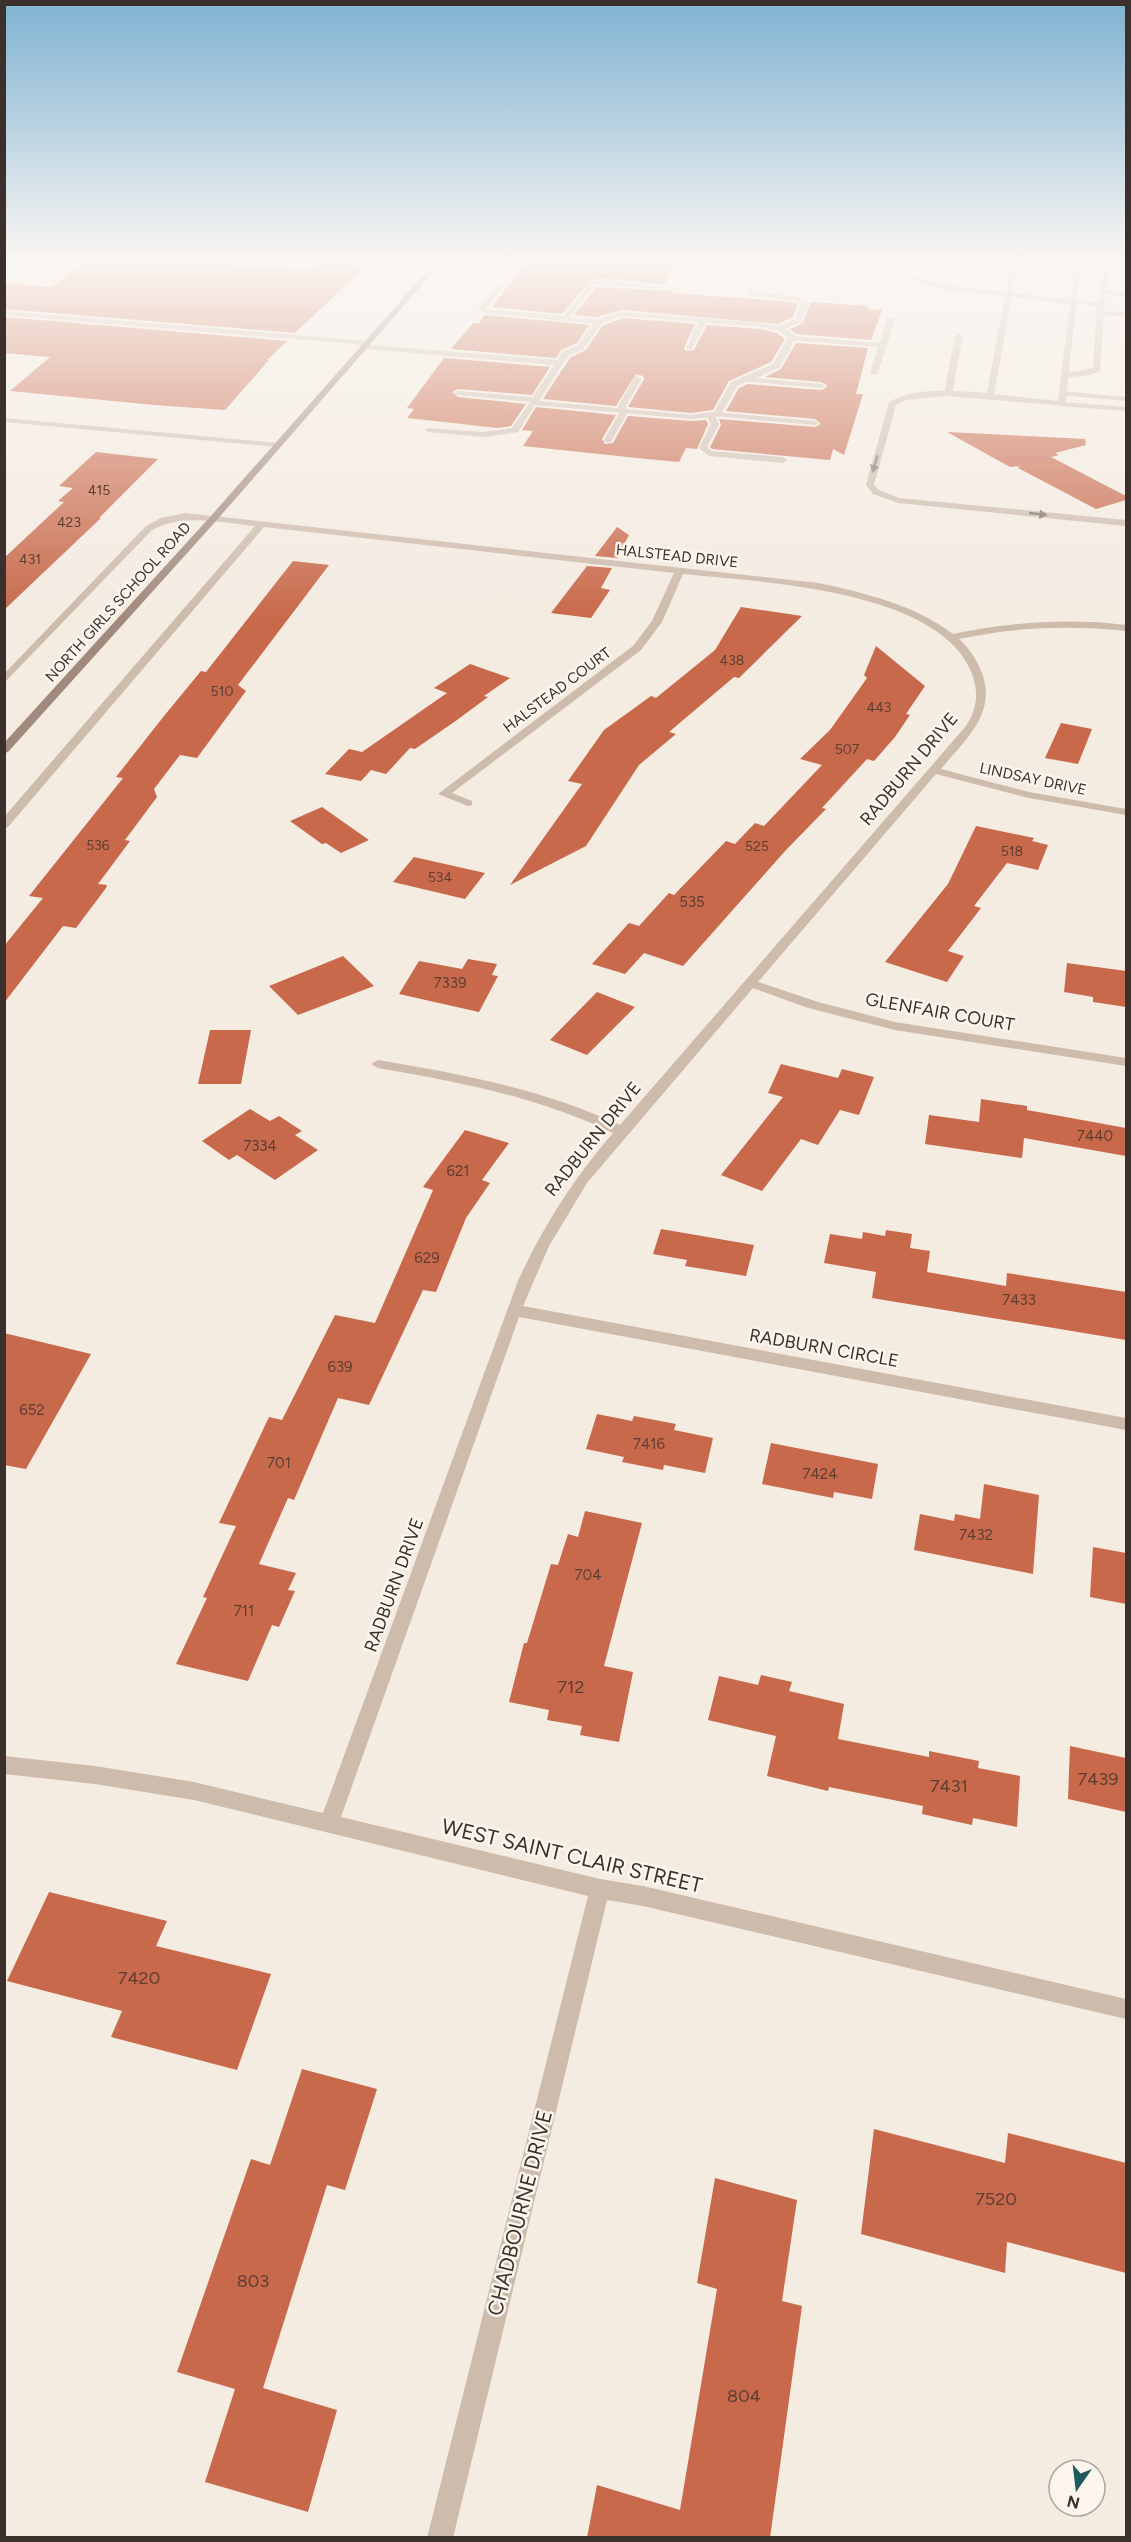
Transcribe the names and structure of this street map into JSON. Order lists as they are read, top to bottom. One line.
{"streets":{"main road":["NORTH GIRLS SCHOOL ROAD"],"street":["HALSTEAD DRIVE","HALSTEAD COURT","RADBURN DRIVE","LINDSAY DRIVE","GLENFAIR COURT","RADBURN CIRCLE","WEST SAINT CLAIR STREET","CHADBOURNE DRIVE"]},"crossings":[["HALSTEAD DRIVE","NORTH GIRLS SCHOOL ROAD"],["HALSTEAD DRIVE","HALSTEAD COURT"],["HALSTEAD DRIVE","RADBURN DRIVE"],["RADBURN DRIVE","LINDSAY DRIVE"],["RADBURN DRIVE","GLENFAIR COURT"],["RADBURN DRIVE","RADBURN CIRCLE"],["RADBURN DRIVE","WEST SAINT CLAIR STREET"],["WEST SAINT CLAIR STREET","CHADBOURNE DRIVE"]],"house_numbers":["415","423","431","438","510","443","507","536","525","518","534","535","7339","7440","7334","621","629","7433","639","652","7416","701","7424","7432","704","711","712","7439","7431","7420","7520","803","804"],"north":"bottom"}
